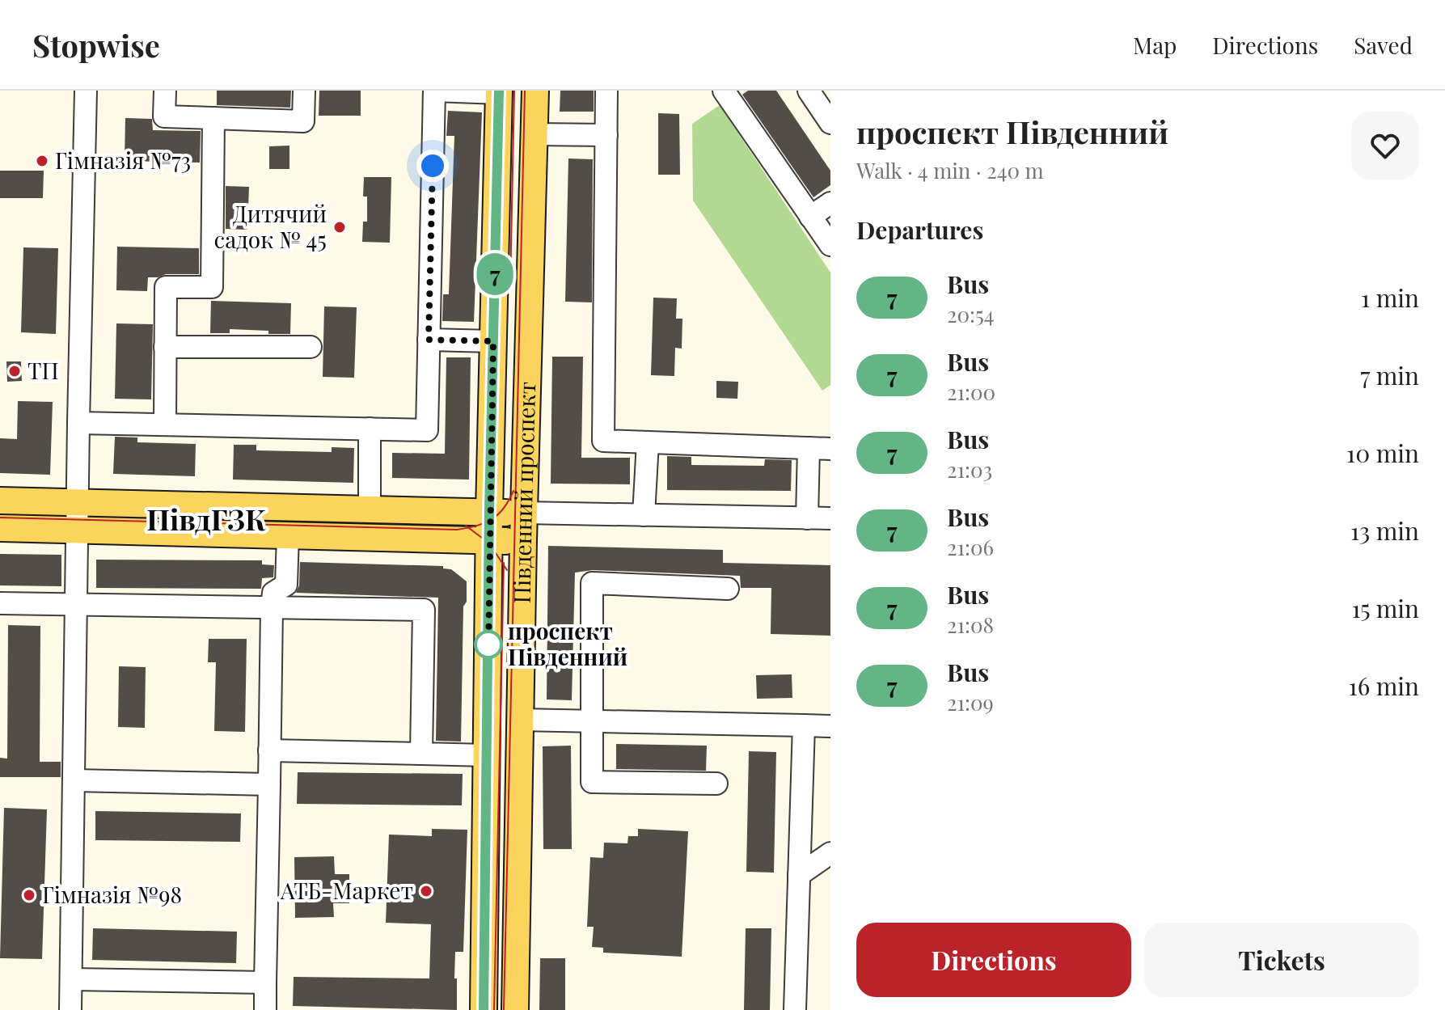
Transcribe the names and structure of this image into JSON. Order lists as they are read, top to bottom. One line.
{"streets":{"main road":["Південний проспект"]},"districts":["ПівдГЗК"],"places":["Гімназія №73","Дитячий садок № 45","ТП","проспект Південний","АТБ-Маркет","Гімназія №98"],"lines":["bus line 7"],"page":{"header":"Stopwise","nav":["Map","Directions","Saved"],"on_map":"7","heading":[["проспект Південний","Walk · 4 min · 240 m"],"Departures"],"list":[{"mark":"7","name":"Bus","note":"20:54","value":"1 min"},{"mark":"7","name":"Bus","note":"21:00","value":"7 min"},{"mark":"7","name":"Bus","note":"21:03","value":"10 min"},{"mark":"7","name":"Bus","note":"21:06","value":"13 min"},{"mark":"7","name":"Bus","note":"21:08","value":"15 min"},{"mark":"7","name":"Bus","note":"21:09","value":"16 min"}],"buttons":["Directions","Tickets"]}}
